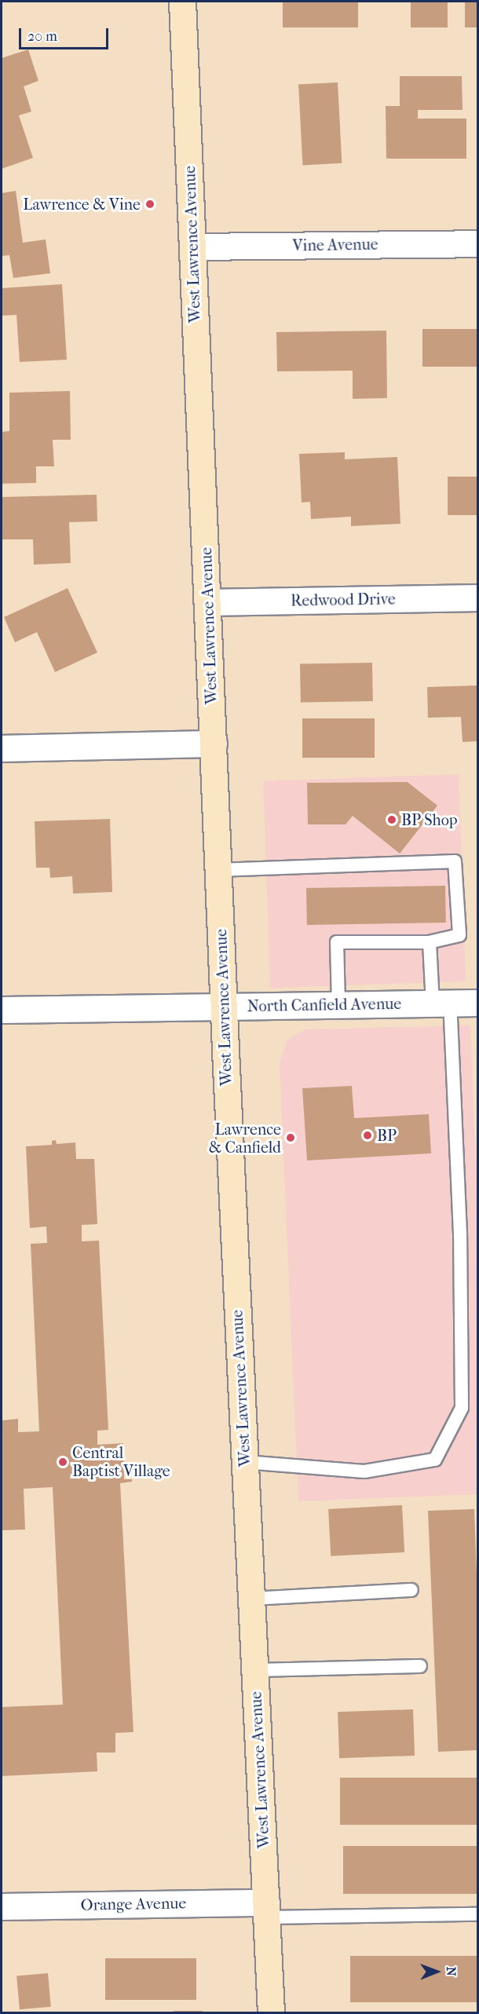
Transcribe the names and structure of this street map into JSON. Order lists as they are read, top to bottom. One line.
{"streets":{"main road":["West Lawrence Avenue"],"street":["Vine Avenue","Redwood Drive","North Canfield Avenue","Orange Avenue"]},"crossings":[["West Lawrence Avenue","Vine Avenue"],["West Lawrence Avenue","Redwood Drive"],["West Lawrence Avenue","North Canfield Avenue"],["West Lawrence Avenue","Orange Avenue"]],"places":["Lawrence & Vine","BP Shop","BP","Lawrence & Canfield","Central Baptist Village"],"scale_bar":"20 m","north":"right"}
